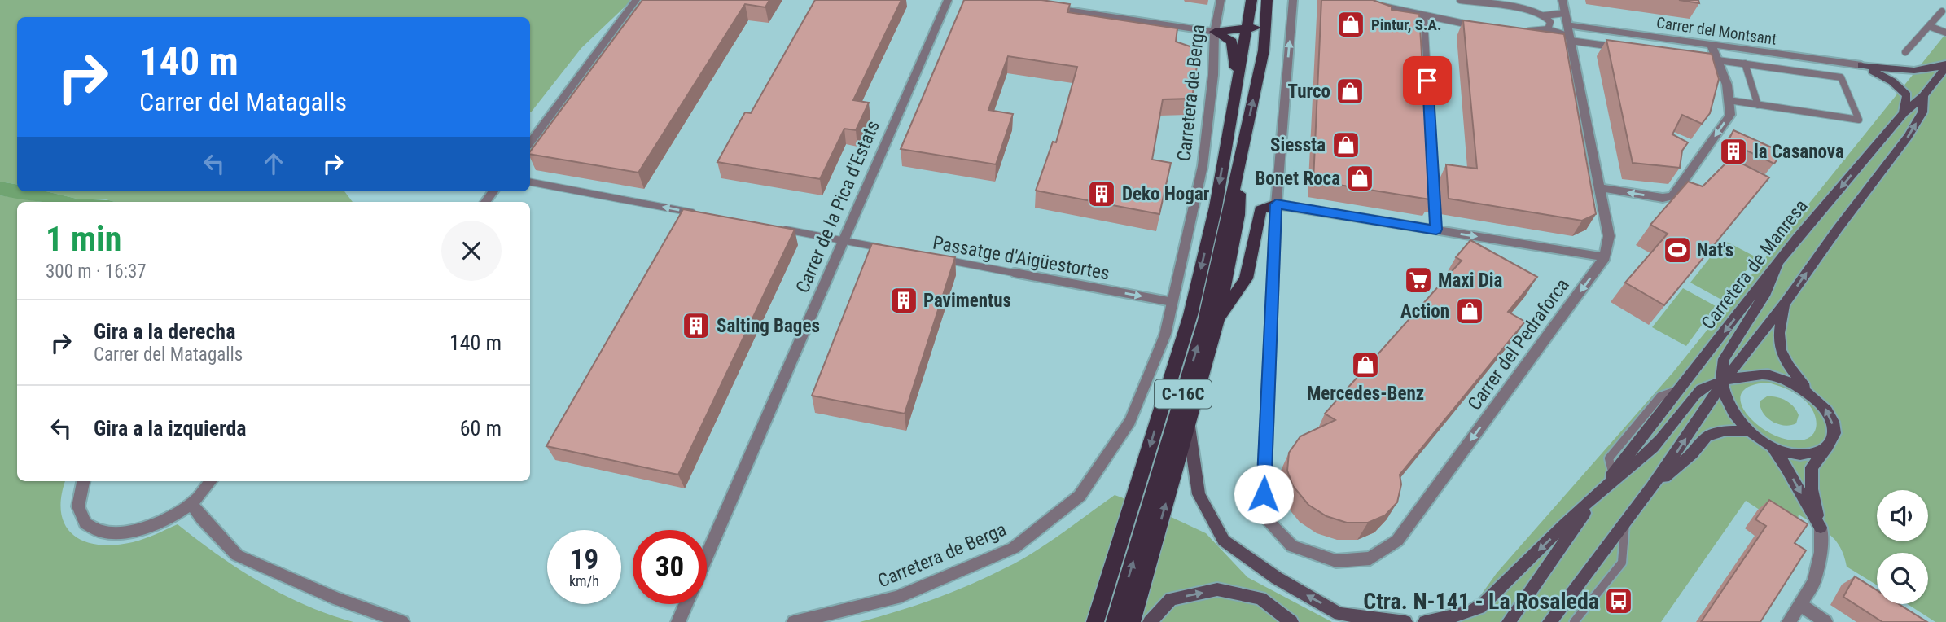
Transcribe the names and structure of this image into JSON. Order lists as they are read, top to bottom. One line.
{"streets":{"main road":["Carretera de Manresa","C-16C"],"street":["Carrer del Montsant","Carretera de Berga","Carrer de la Pica d'Estats","Carrer del Pedraforca"],"lane":["Passatge d'Aigüestortes"]},"crossings":[["Carretera de Berga","Passatge d'Aigüestortes"]],"one_way":["Passatge d'Aigüestortes"],"places":{"shop":["Pintur, S.A.","Turco","Siessta","Bonet Roca","Action","Mercedes-Benz"],"building":["la Casanova","Deko Hogar","Pavimentus","Salting Bages"],"sports":["Nat's"],"supermarket":["Maxi Dia"],"bus stop":["Ctra. N-141 - La Rosaleda"]},"page":{"turn":["140 m","Carrer del Matagalls"],"heading":["1 min","300 m · 16:37"],"list":[{"name":"Gira a la derecha","note":"Carrer del Matagalls","value":"140 m"},{"name":"Gira a la izquierda","value":"60 m"}],"speed":"19 km/h","limit":"30"}}
